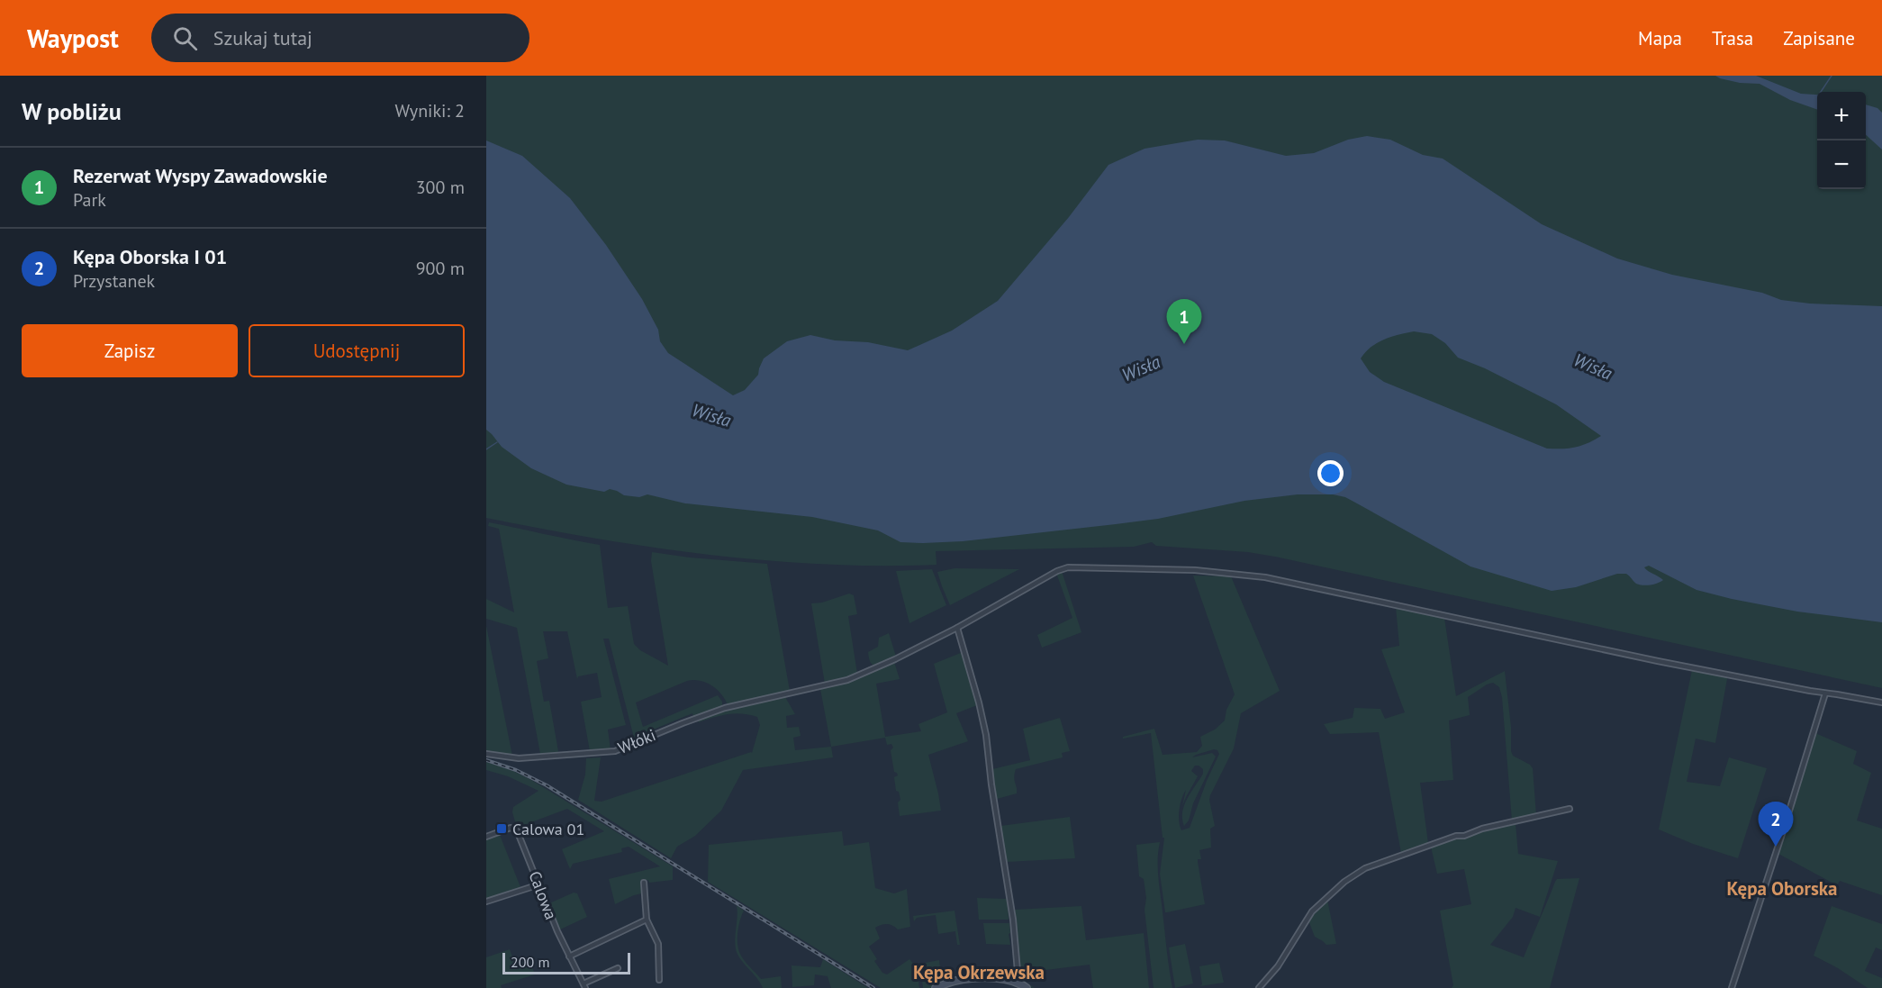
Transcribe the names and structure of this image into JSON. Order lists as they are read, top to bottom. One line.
{"streets":{"street":["Włóki","Calowa"]},"districts":["Kępa Oborska","Kępa Okrzewska"],"water":["Wisła"],"places":{"transit":["Calowa 01"]},"scale_bar":"200 m","page":{"header":"Waypost","search":"Szukaj tutaj","nav":["Mapa","Trasa","Zapisane"],"heading":["W pobliżu","Wyniki: 2"],"map_buttons":["+","−"],"list":[{"mark":"1","name":"Rezerwat Wyspy Zawadowskie","note":"Park","value":"300 m"},{"mark":"2","name":"Kępa Oborska I 01","note":"Przystanek","value":"900 m"}],"pins":["1","2"],"buttons":["Zapisz","Udostępnij"],"scale":"200 m"}}
